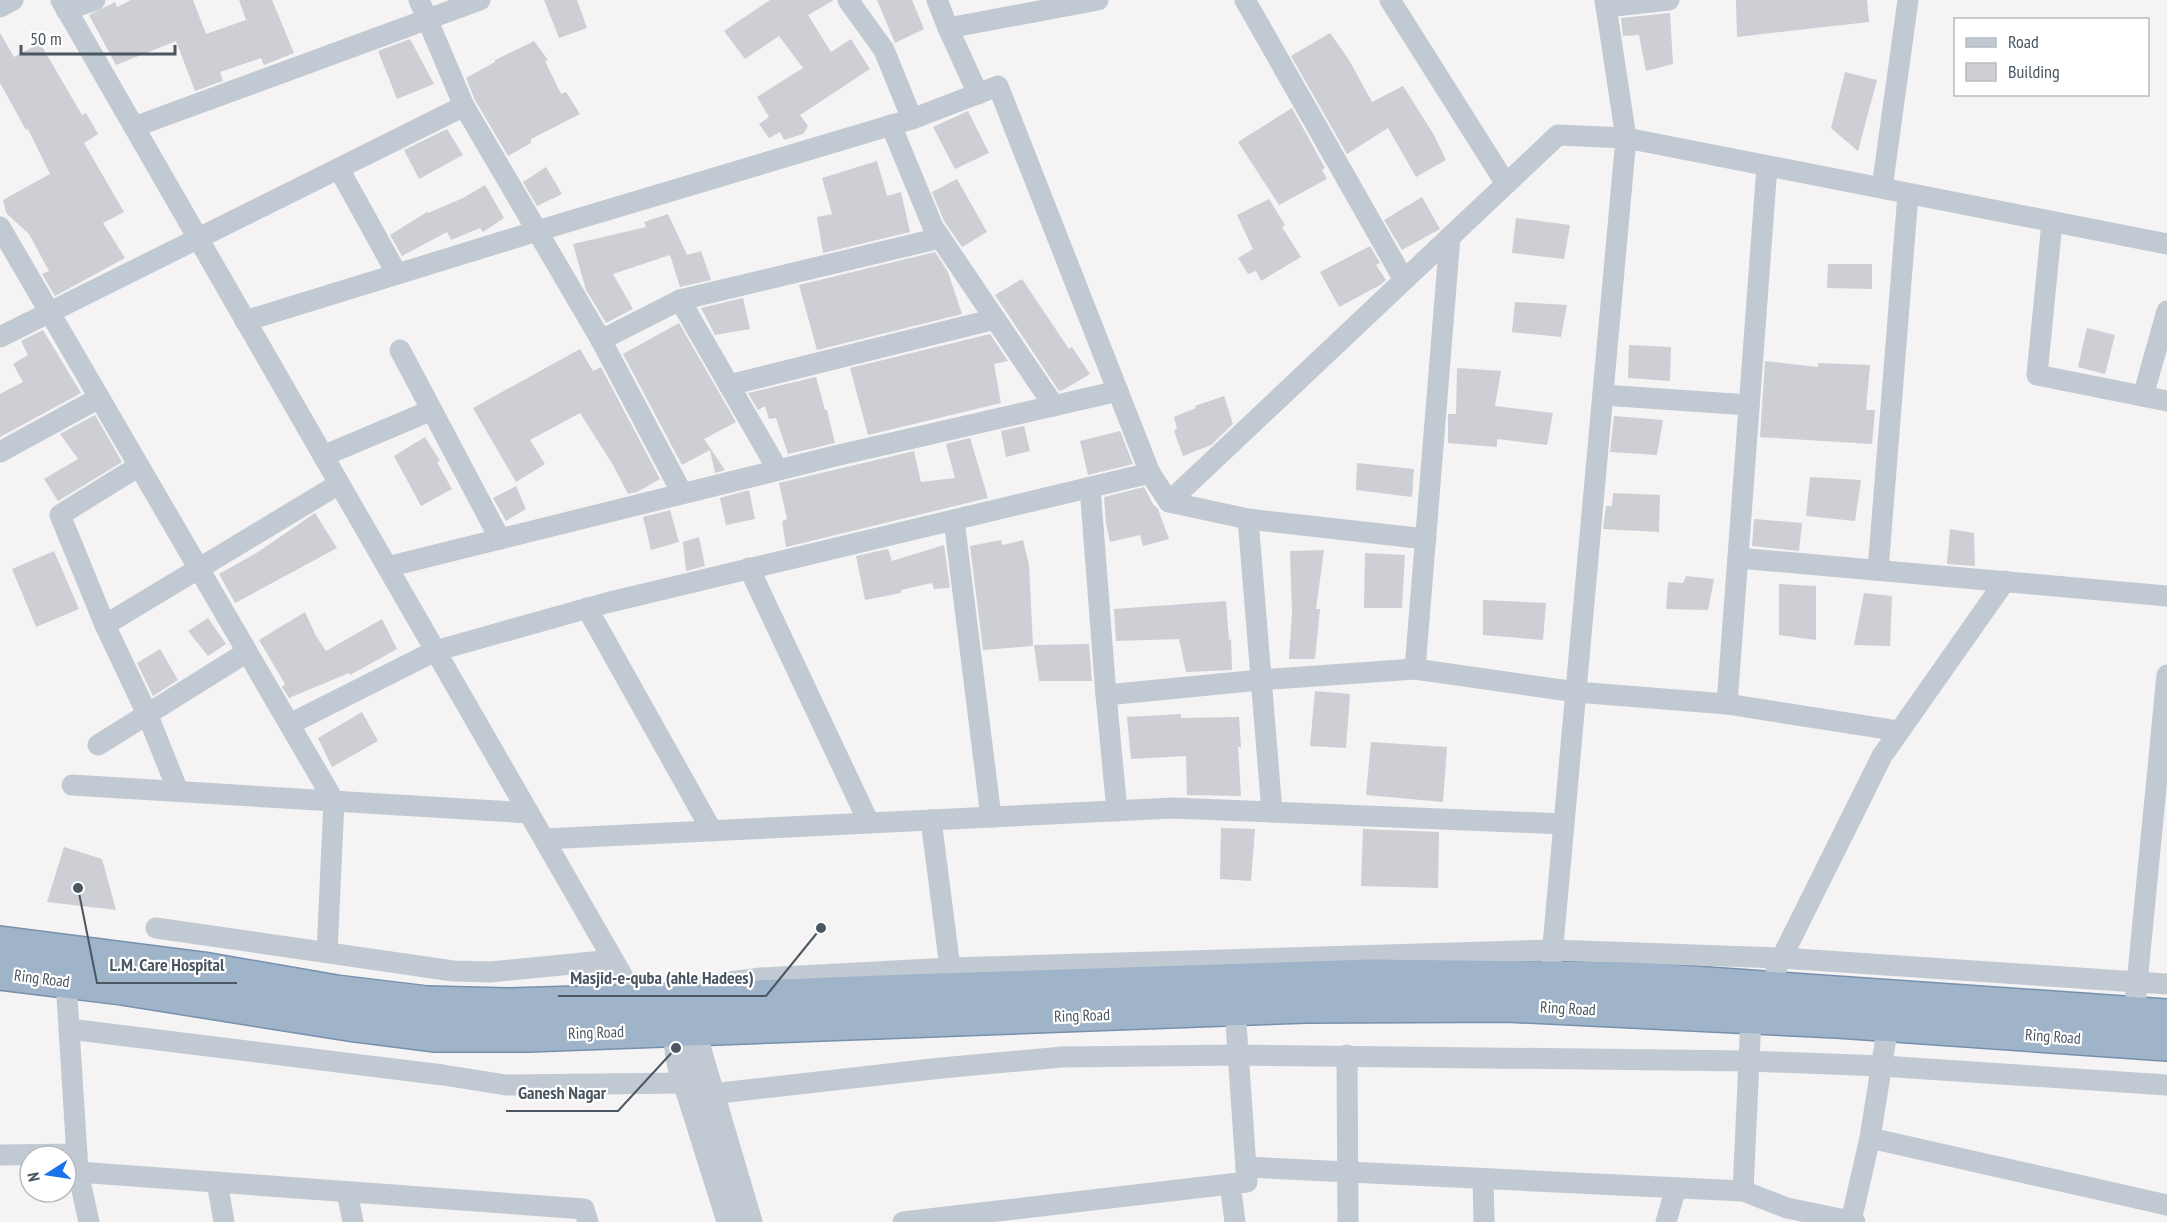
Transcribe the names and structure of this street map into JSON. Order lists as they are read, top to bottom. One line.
{"streets":{"highway":["Ring Road"]},"places":["L.M. Care Hospital","Masjid-e-quba (ahle Hadees)","Ganesh Nagar"],"legend":["Road","Building"],"scale_bar":"50 m","north":"left"}
